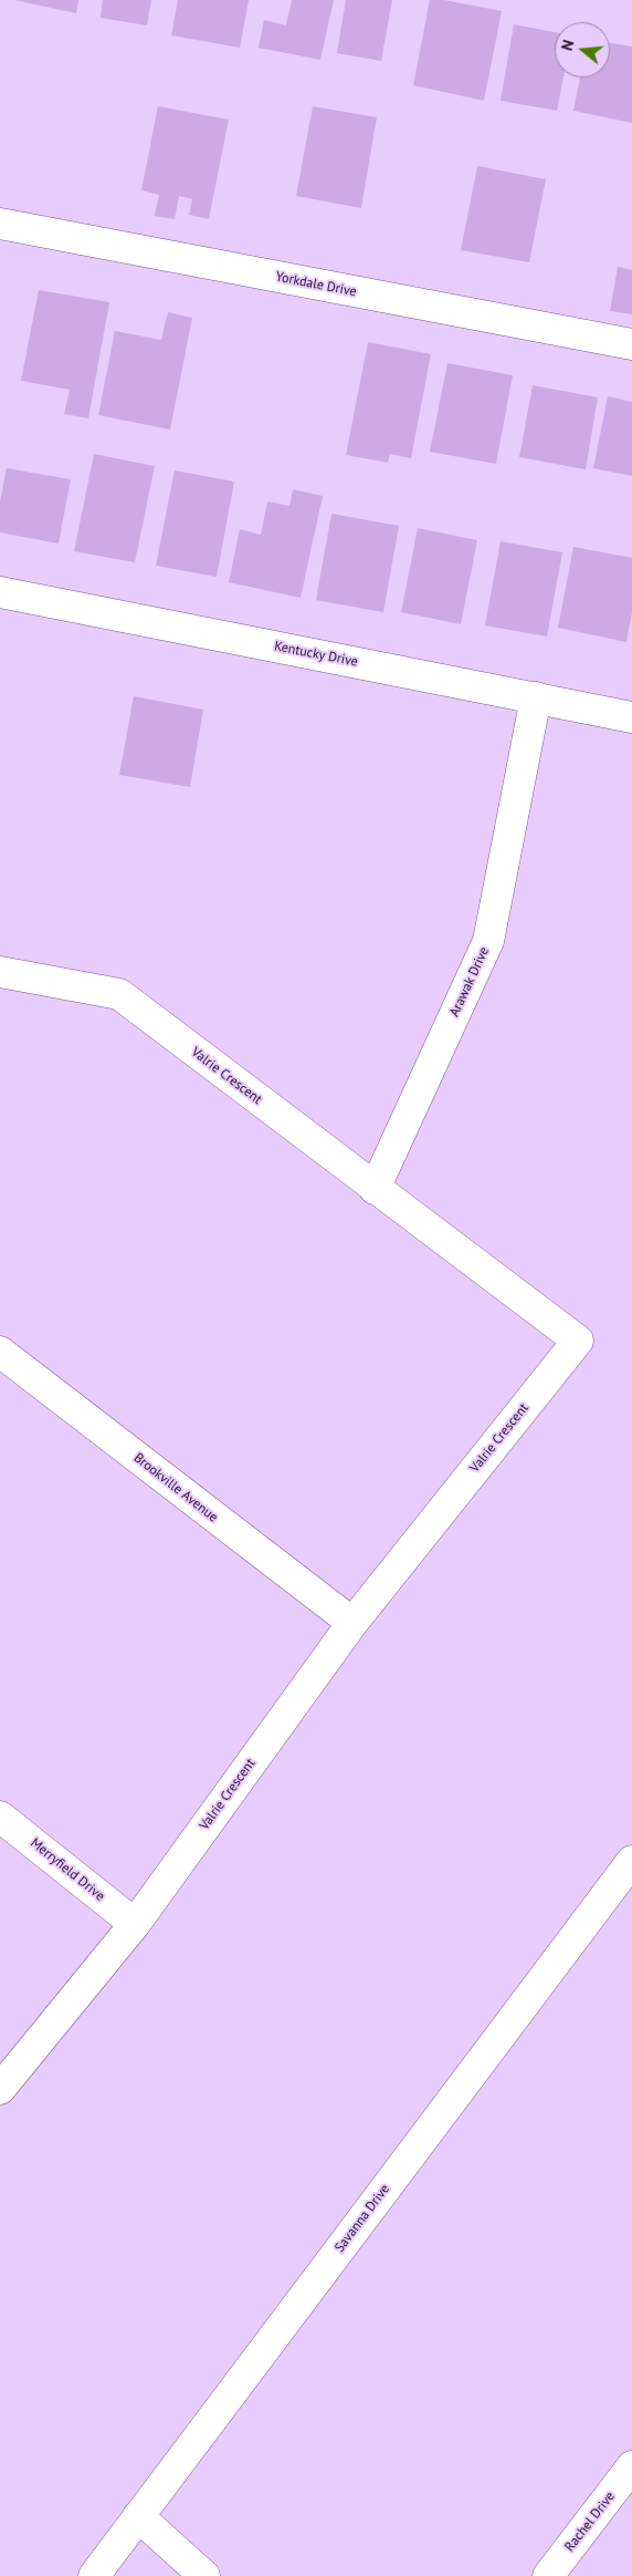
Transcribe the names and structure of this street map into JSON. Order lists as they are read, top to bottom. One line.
{"streets":{"street":["Yorkdale Drive","Kentucky Drive","Arawak Drive","Valrie Crescent","Brookville Avenue","Merryfield Drive","Savanna Drive","Rachel Drive"]},"crossings":[["Kentucky Drive","Arawak Drive"],["Arawak Drive","Valrie Crescent"],["Valrie Crescent","Brookville Avenue"],["Valrie Crescent","Merryfield Drive"]],"north":"left"}
